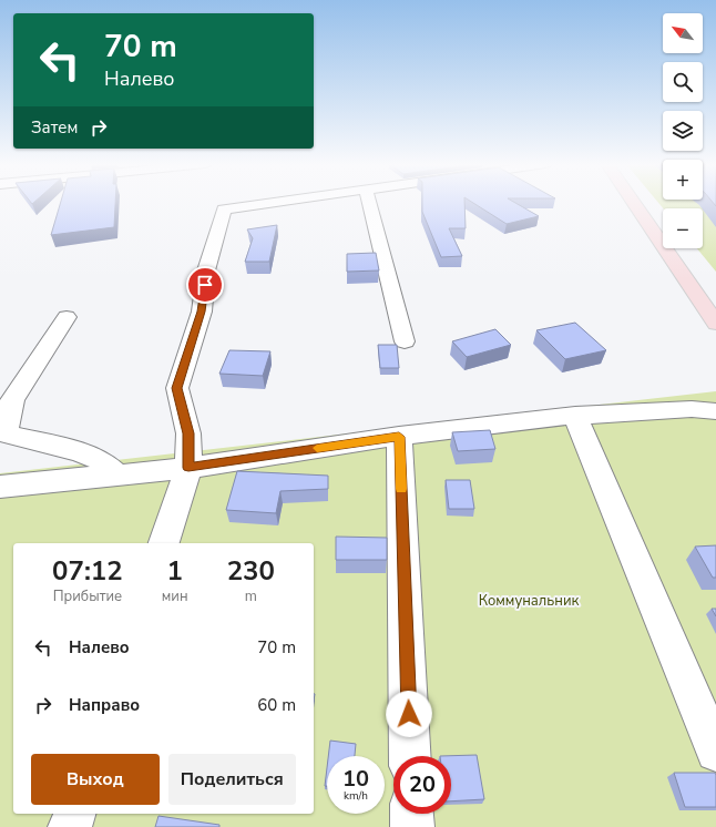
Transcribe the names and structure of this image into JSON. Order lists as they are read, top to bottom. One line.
{"parks":["Коммунальник"],"north":"top left","page":{"map_buttons":["+","−"],"turn":["70 m","Налево"],"then":"Затем","eta":["07:12","Прибытие","1","мин","230","m"],"list":[{"name":"Налево","value":"70 m"},{"name":"Направо","value":"60 m"}],"buttons":["Выход","Поделиться"],"speed":"10 km/h","limit":"20"}}
